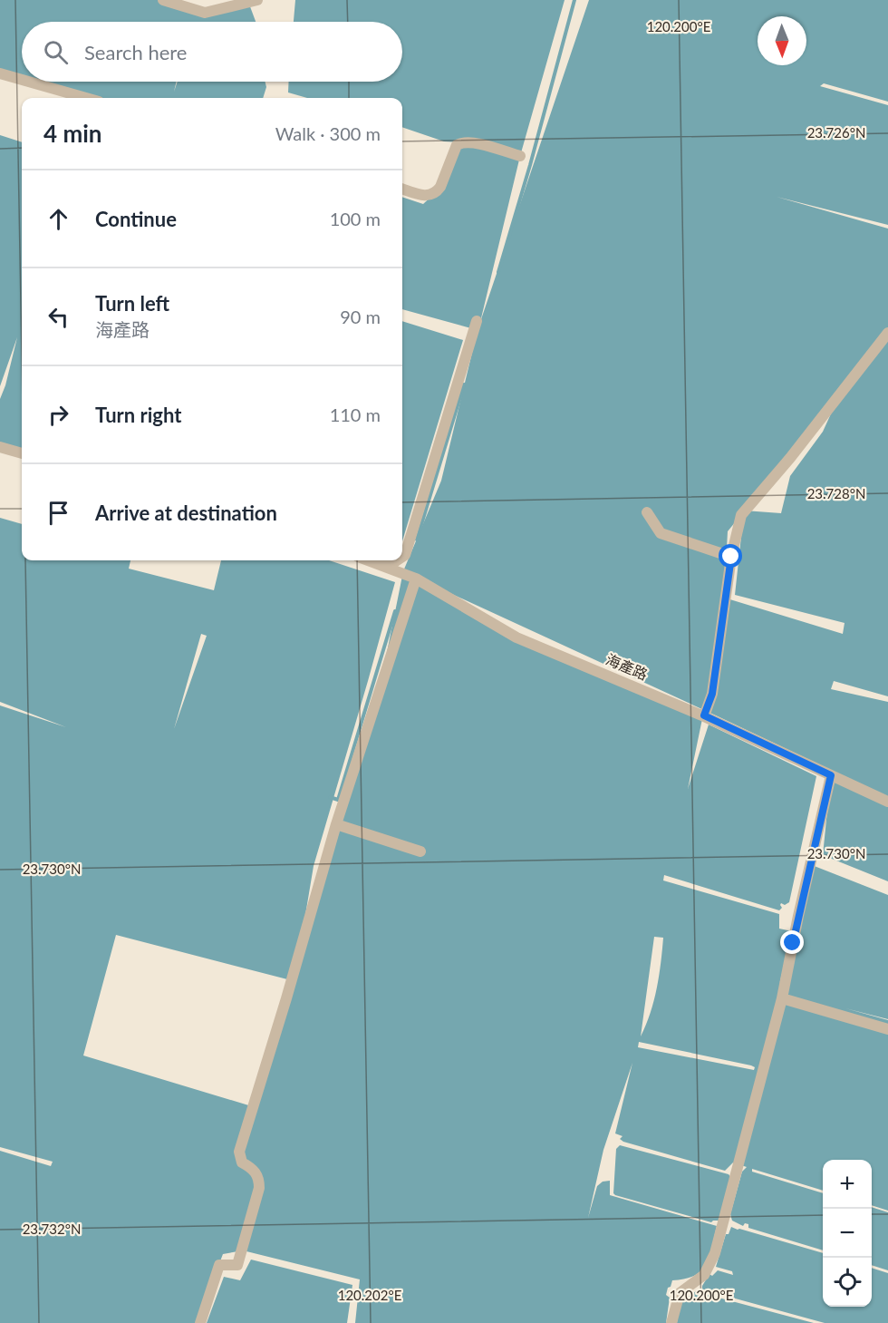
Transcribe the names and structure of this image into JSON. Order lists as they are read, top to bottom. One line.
{"streets":{"street":["海產路"]},"north":"bottom","page":{"search":"Search here","heading":["4 min","Walk · 300 m"],"list":[["Continue","100 m"],["Turn left","海產路","90 m"],["Turn right","110 m"],"Arrive at destination"],"map_buttons":["+","−"]},"coordinates":["120.200°E","23.726°N","23.728°N","23.730°N","23.732°N","120.202°E"]}
